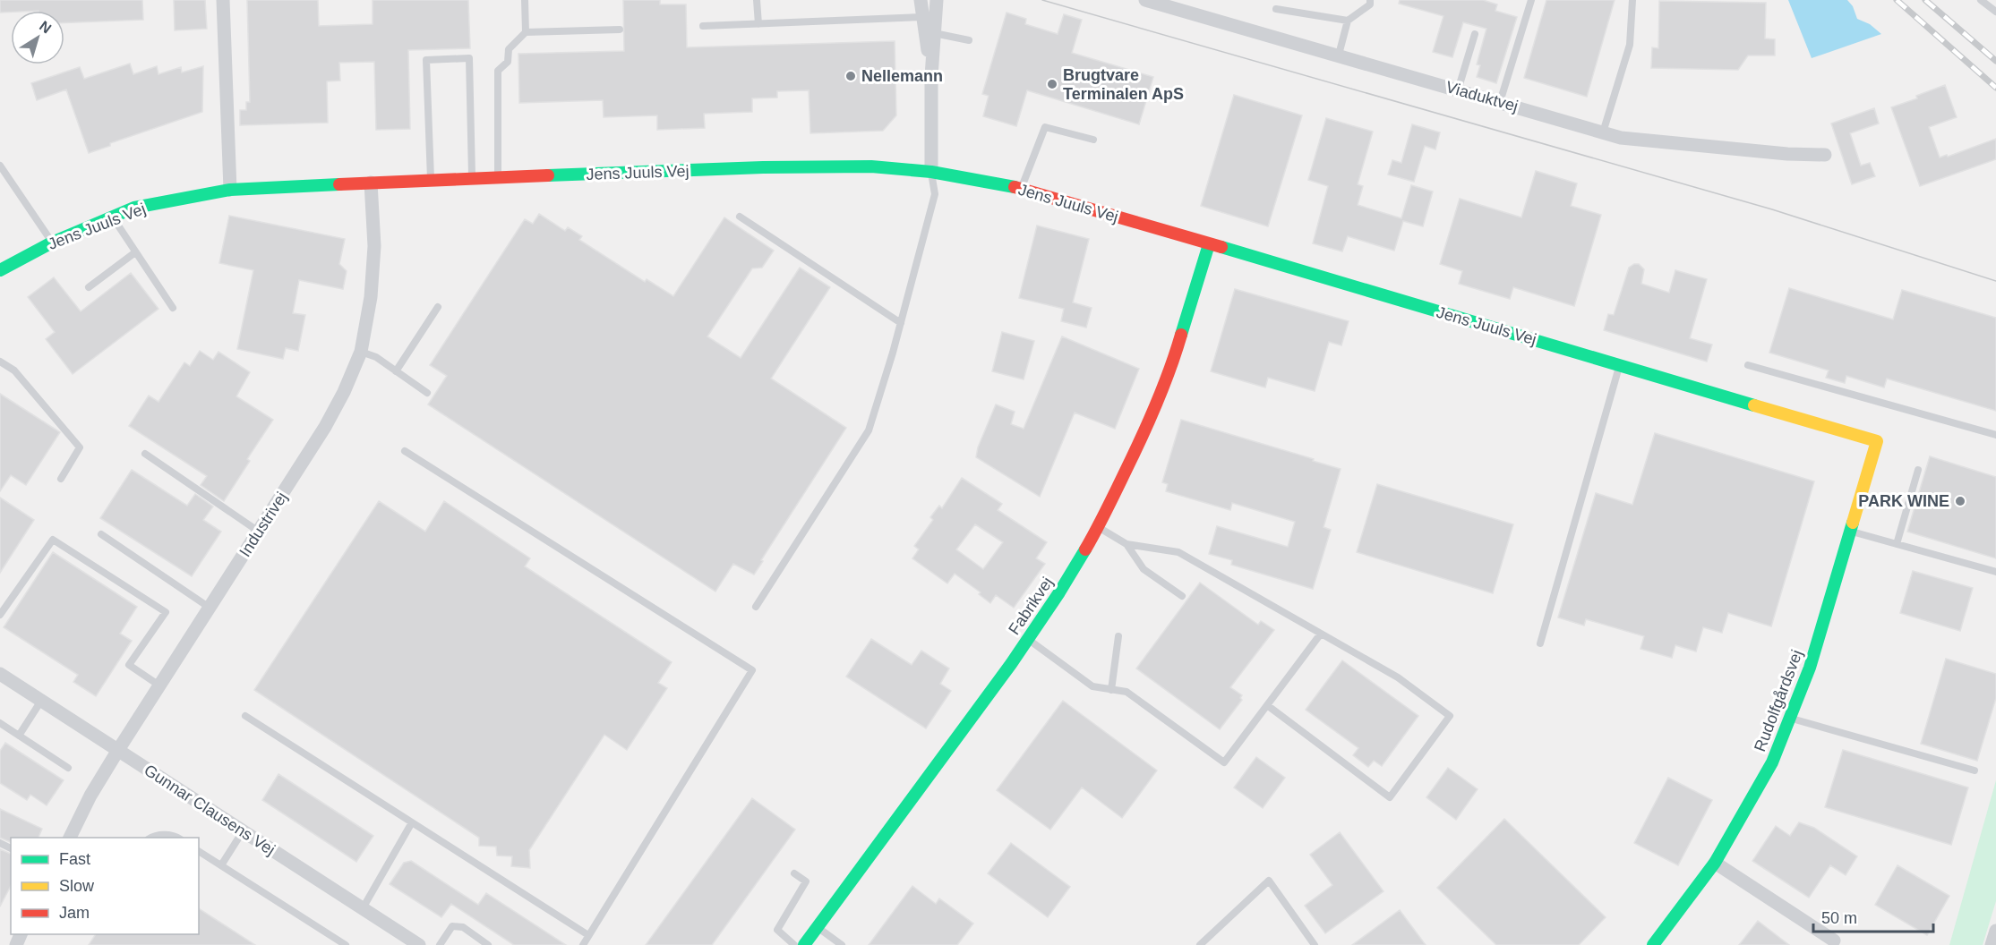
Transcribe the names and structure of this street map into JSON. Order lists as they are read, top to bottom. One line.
{"streets":{"street":["Viaduktvej","Jens Juuls Vej","Industrivej","Fabrikvej","Rudolfgårdsvej","Gunnar Clausens Vej"]},"crossings":[["Jens Juuls Vej","Industrivej"],["Jens Juuls Vej","Fabrikvej"],["Jens Juuls Vej","Rudolfgårdsvej"],["Industrivej","Gunnar Clausens Vej"]],"places":["Nellemann","Brugtvare Terminalen ApS","PARK WINE"],"legend":["Fast","Slow","Jam"],"scale_bar":"50 m","north":"top right"}
